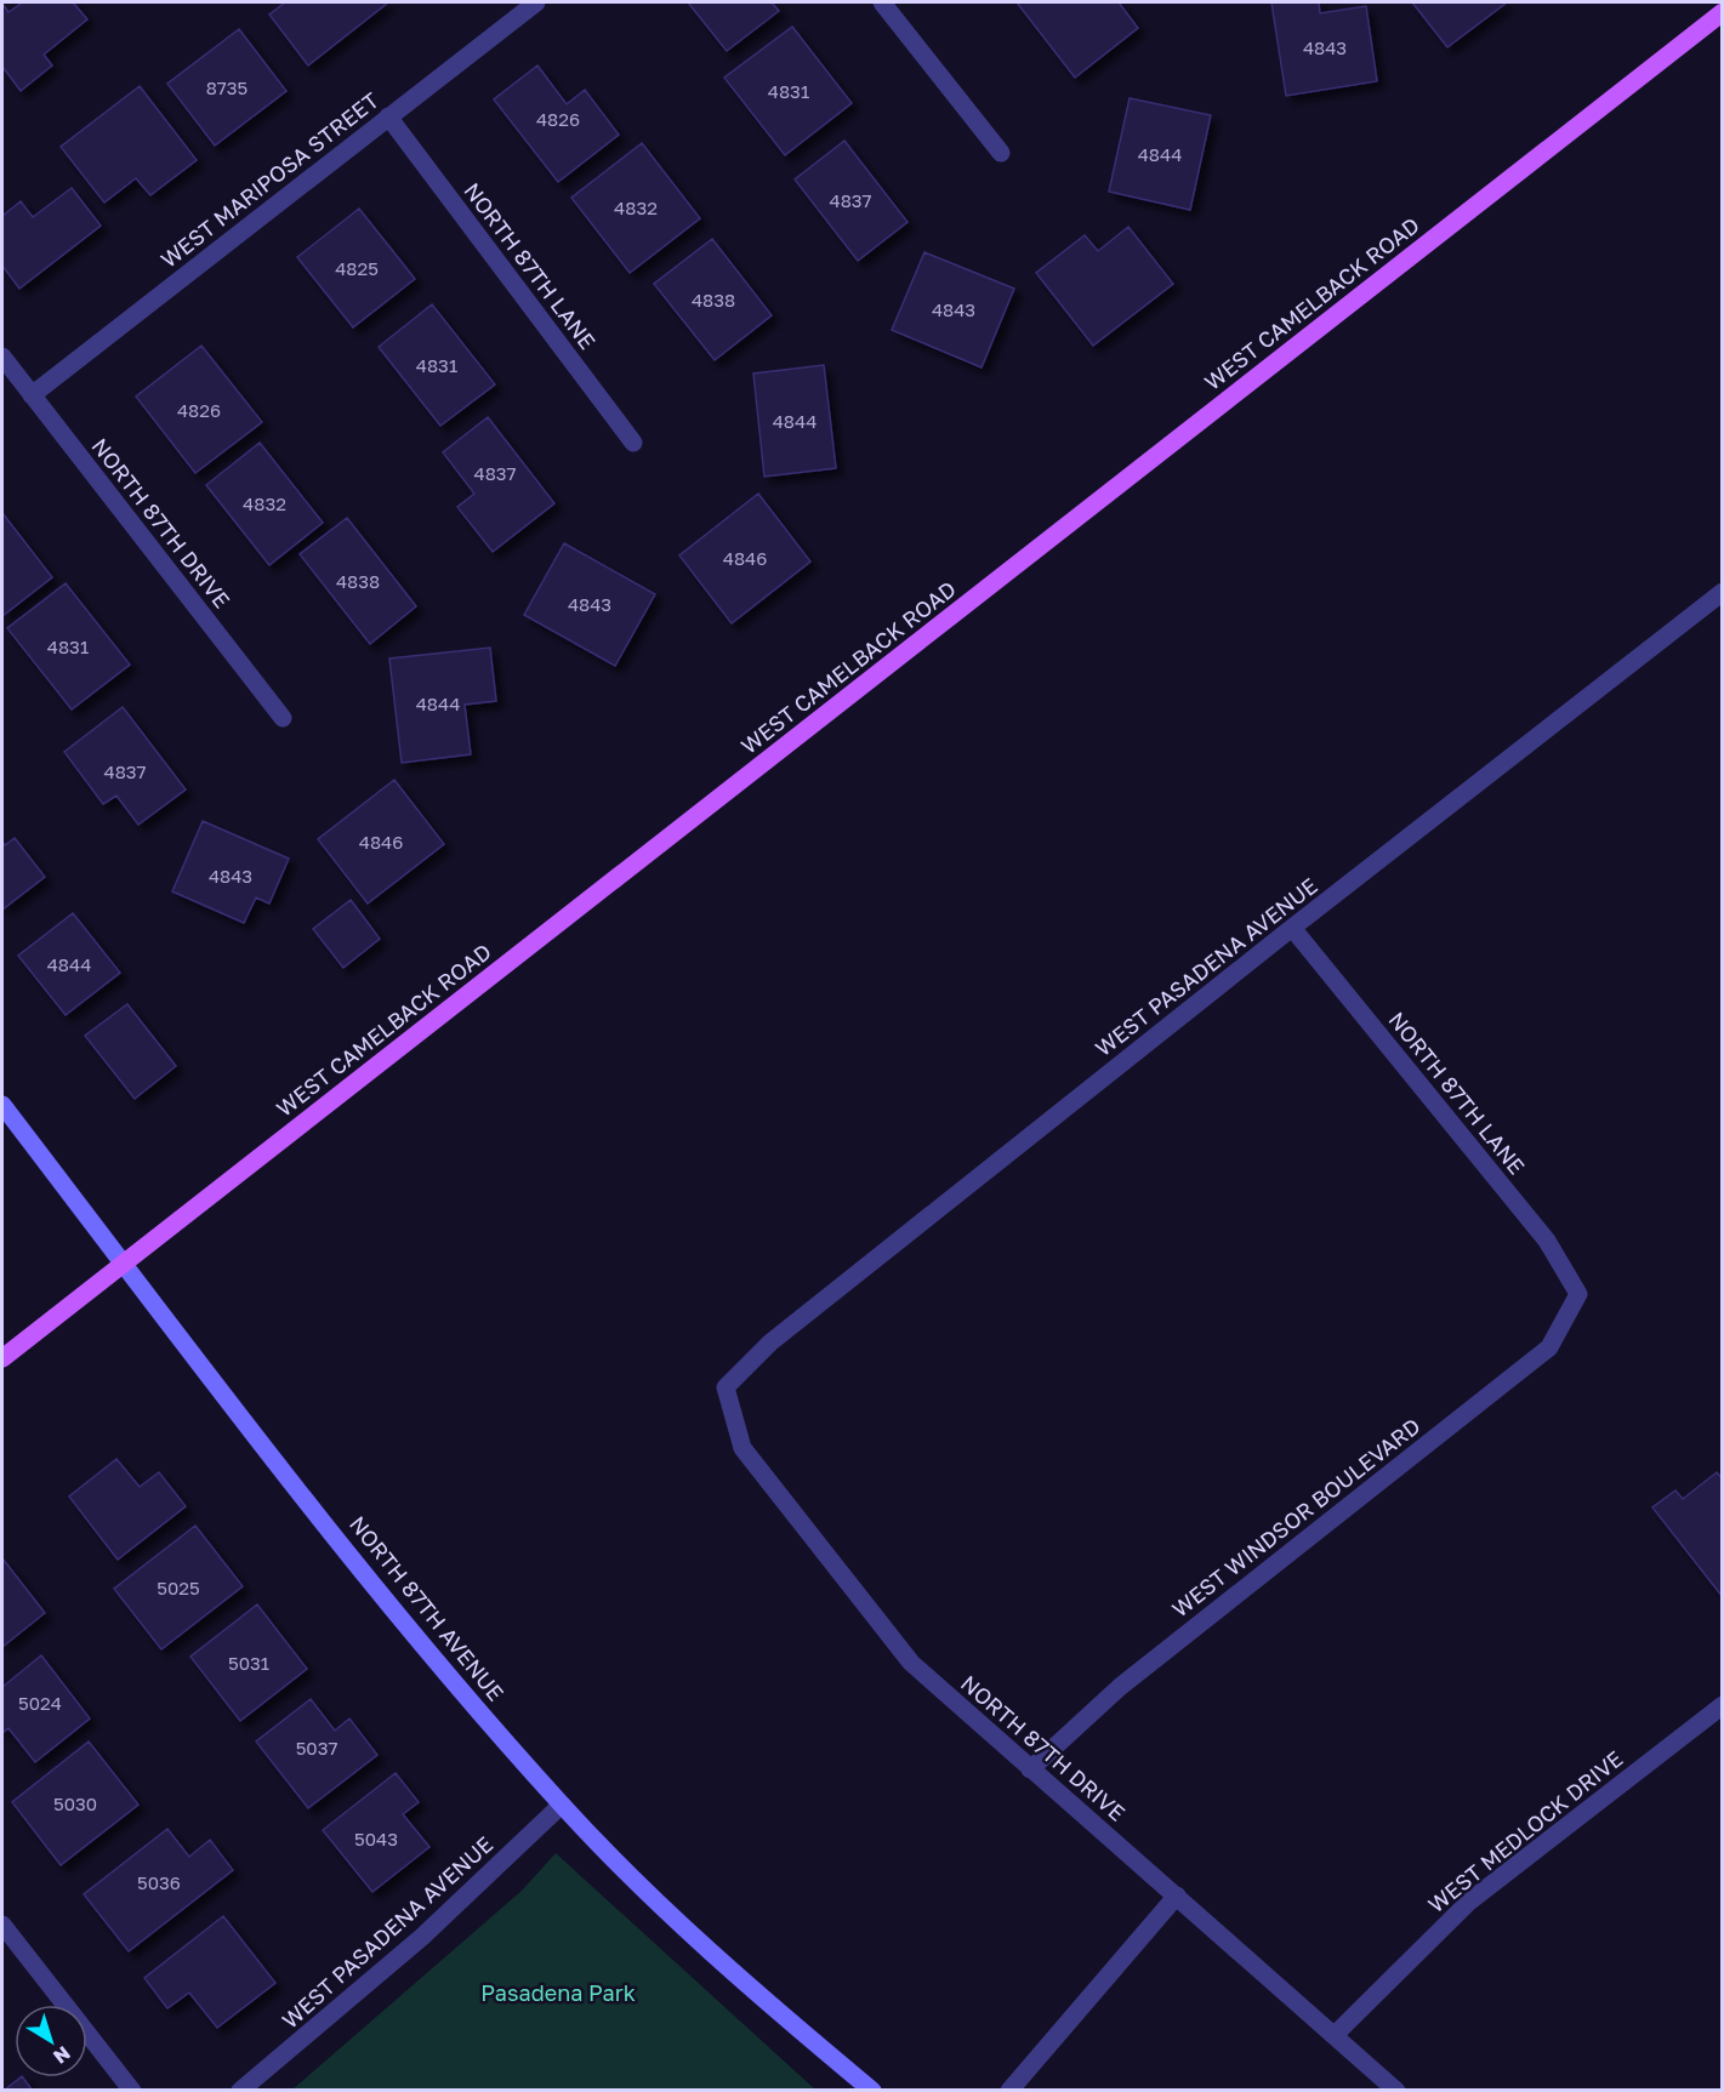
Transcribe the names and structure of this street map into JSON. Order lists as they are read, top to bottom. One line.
{"streets":{"main road":["WEST CAMELBACK ROAD"],"street":["WEST MARIPOSA STREET","NORTH 87TH LANE","NORTH 87TH DRIVE","WEST PASADENA AVENUE","WEST WINDSOR BOULEVARD","NORTH 87TH AVENUE","WEST MEDLOCK DRIVE"]},"crossings":[["WEST MARIPOSA STREET","NORTH 87TH LANE"],["WEST MARIPOSA STREET","NORTH 87TH DRIVE"],["NORTH 87TH LANE","WEST PASADENA AVENUE"],["NORTH 87TH LANE","WEST WINDSOR BOULEVARD"],["WEST CAMELBACK ROAD","NORTH 87TH AVENUE"],["NORTH 87TH DRIVE","WEST PASADENA AVENUE"],["NORTH 87TH DRIVE","WEST WINDSOR BOULEVARD"],["NORTH 87TH DRIVE","WEST MEDLOCK DRIVE"],["WEST PASADENA AVENUE","NORTH 87TH AVENUE"]],"parks":["Pasadena Park"],"house_numbers":["4843","8735","4831","4826","4844","4837","4832","4825","4838","4843","4831","4826","4844","4837","4832","4846","4838","4843","4831","4844","4837","4846","4843","4844","5025","5031","5024","5037","5030","5043","5036"],"north":"bottom right"}
